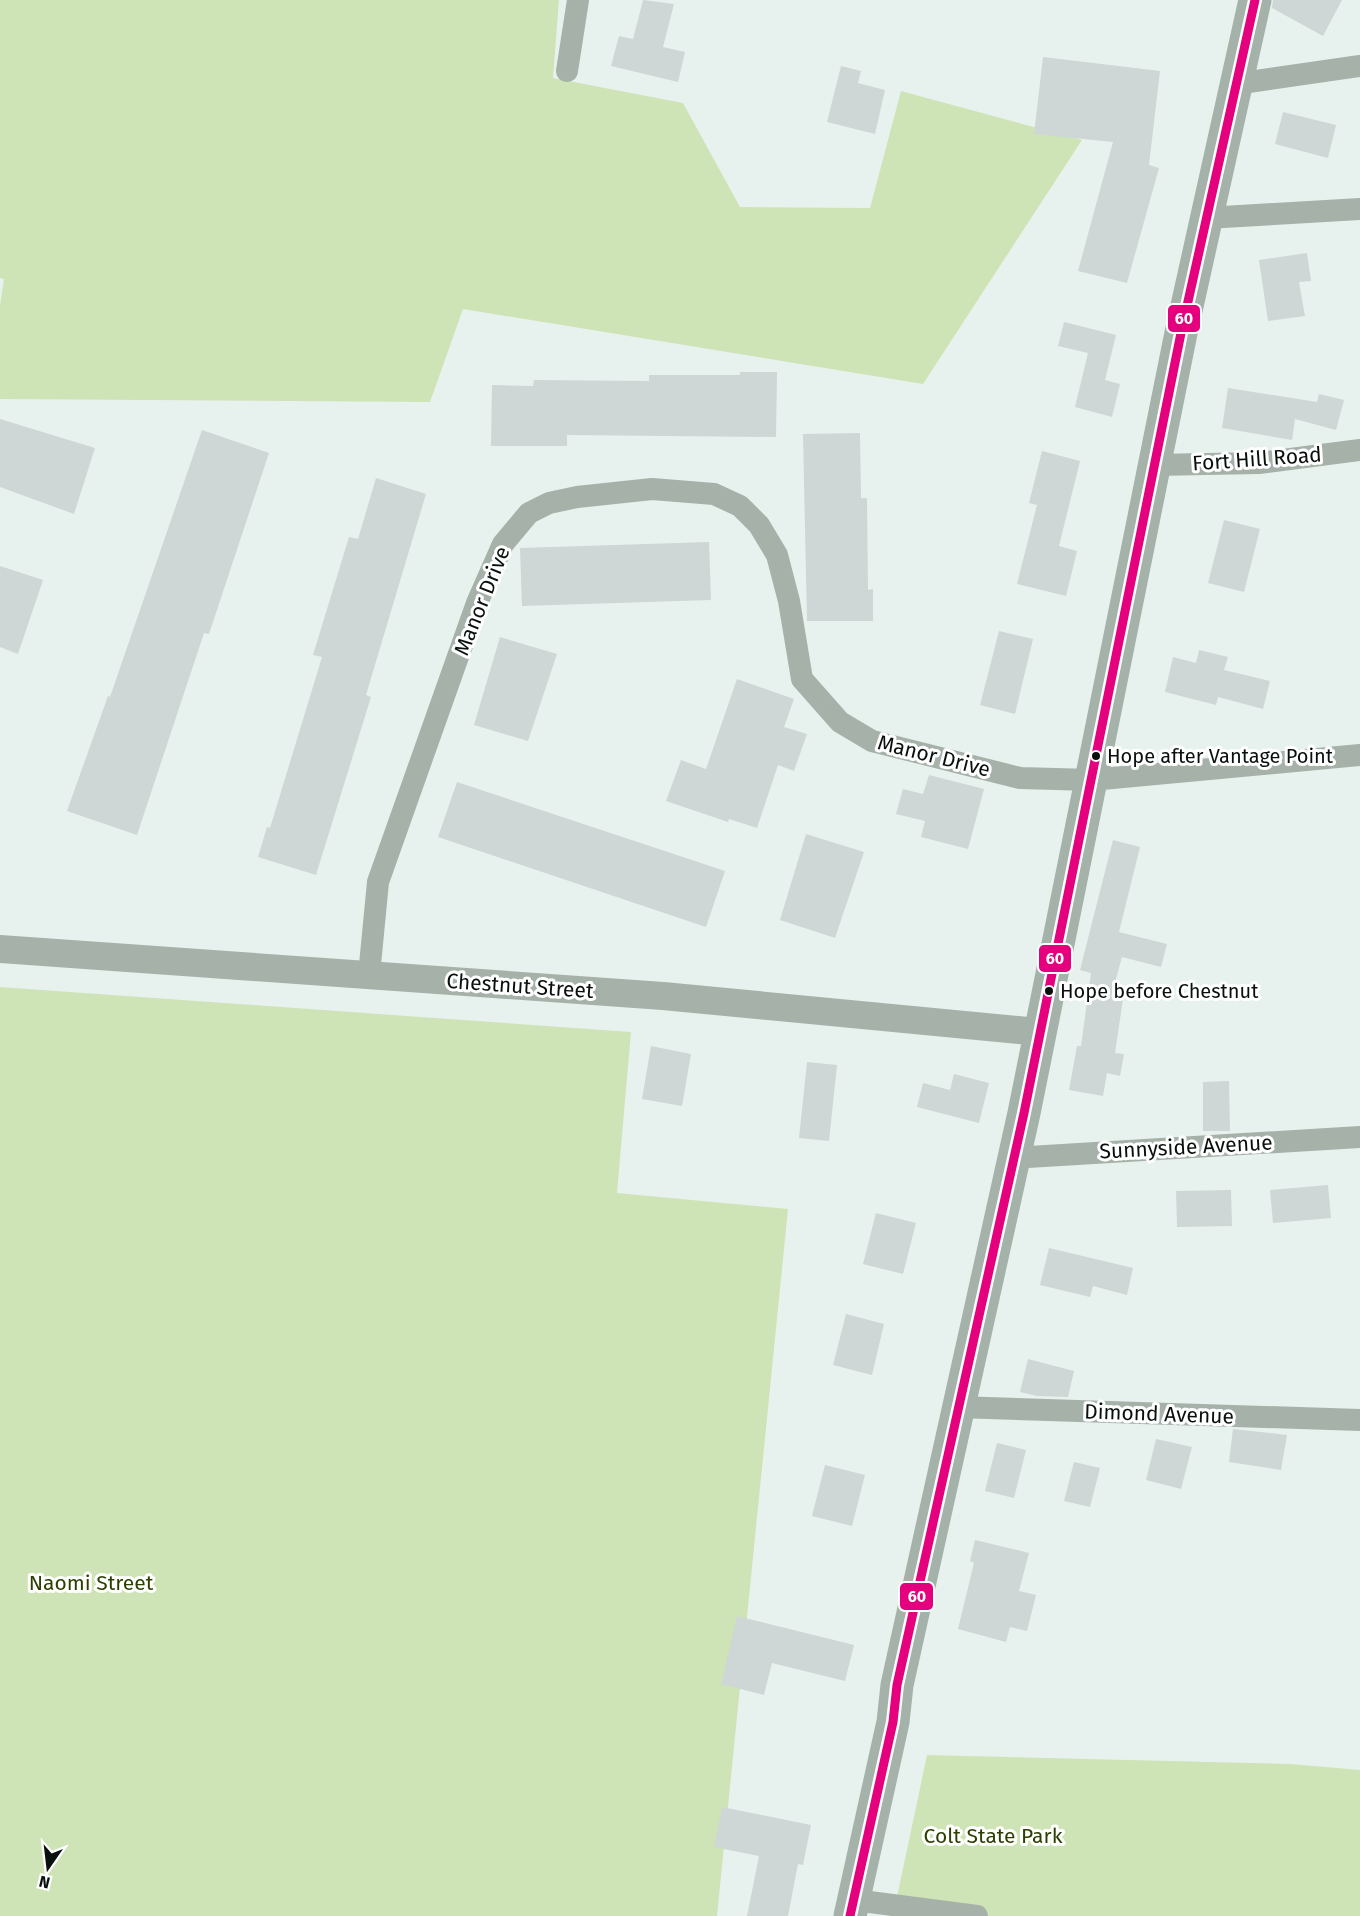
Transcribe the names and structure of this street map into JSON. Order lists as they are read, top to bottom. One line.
{"streets":{"street":["Fort Hill Road","Manor Drive","Chestnut Street","Sunnyside Avenue","Dimond Avenue"]},"crossings":[["Manor Drive","Chestnut Street"]],"parks":["Naomi Street","Colt State Park"],"places":["Hope after Vantage Point","Hope before Chestnut"],"lines":["transit line 60"],"north":"bottom"}
